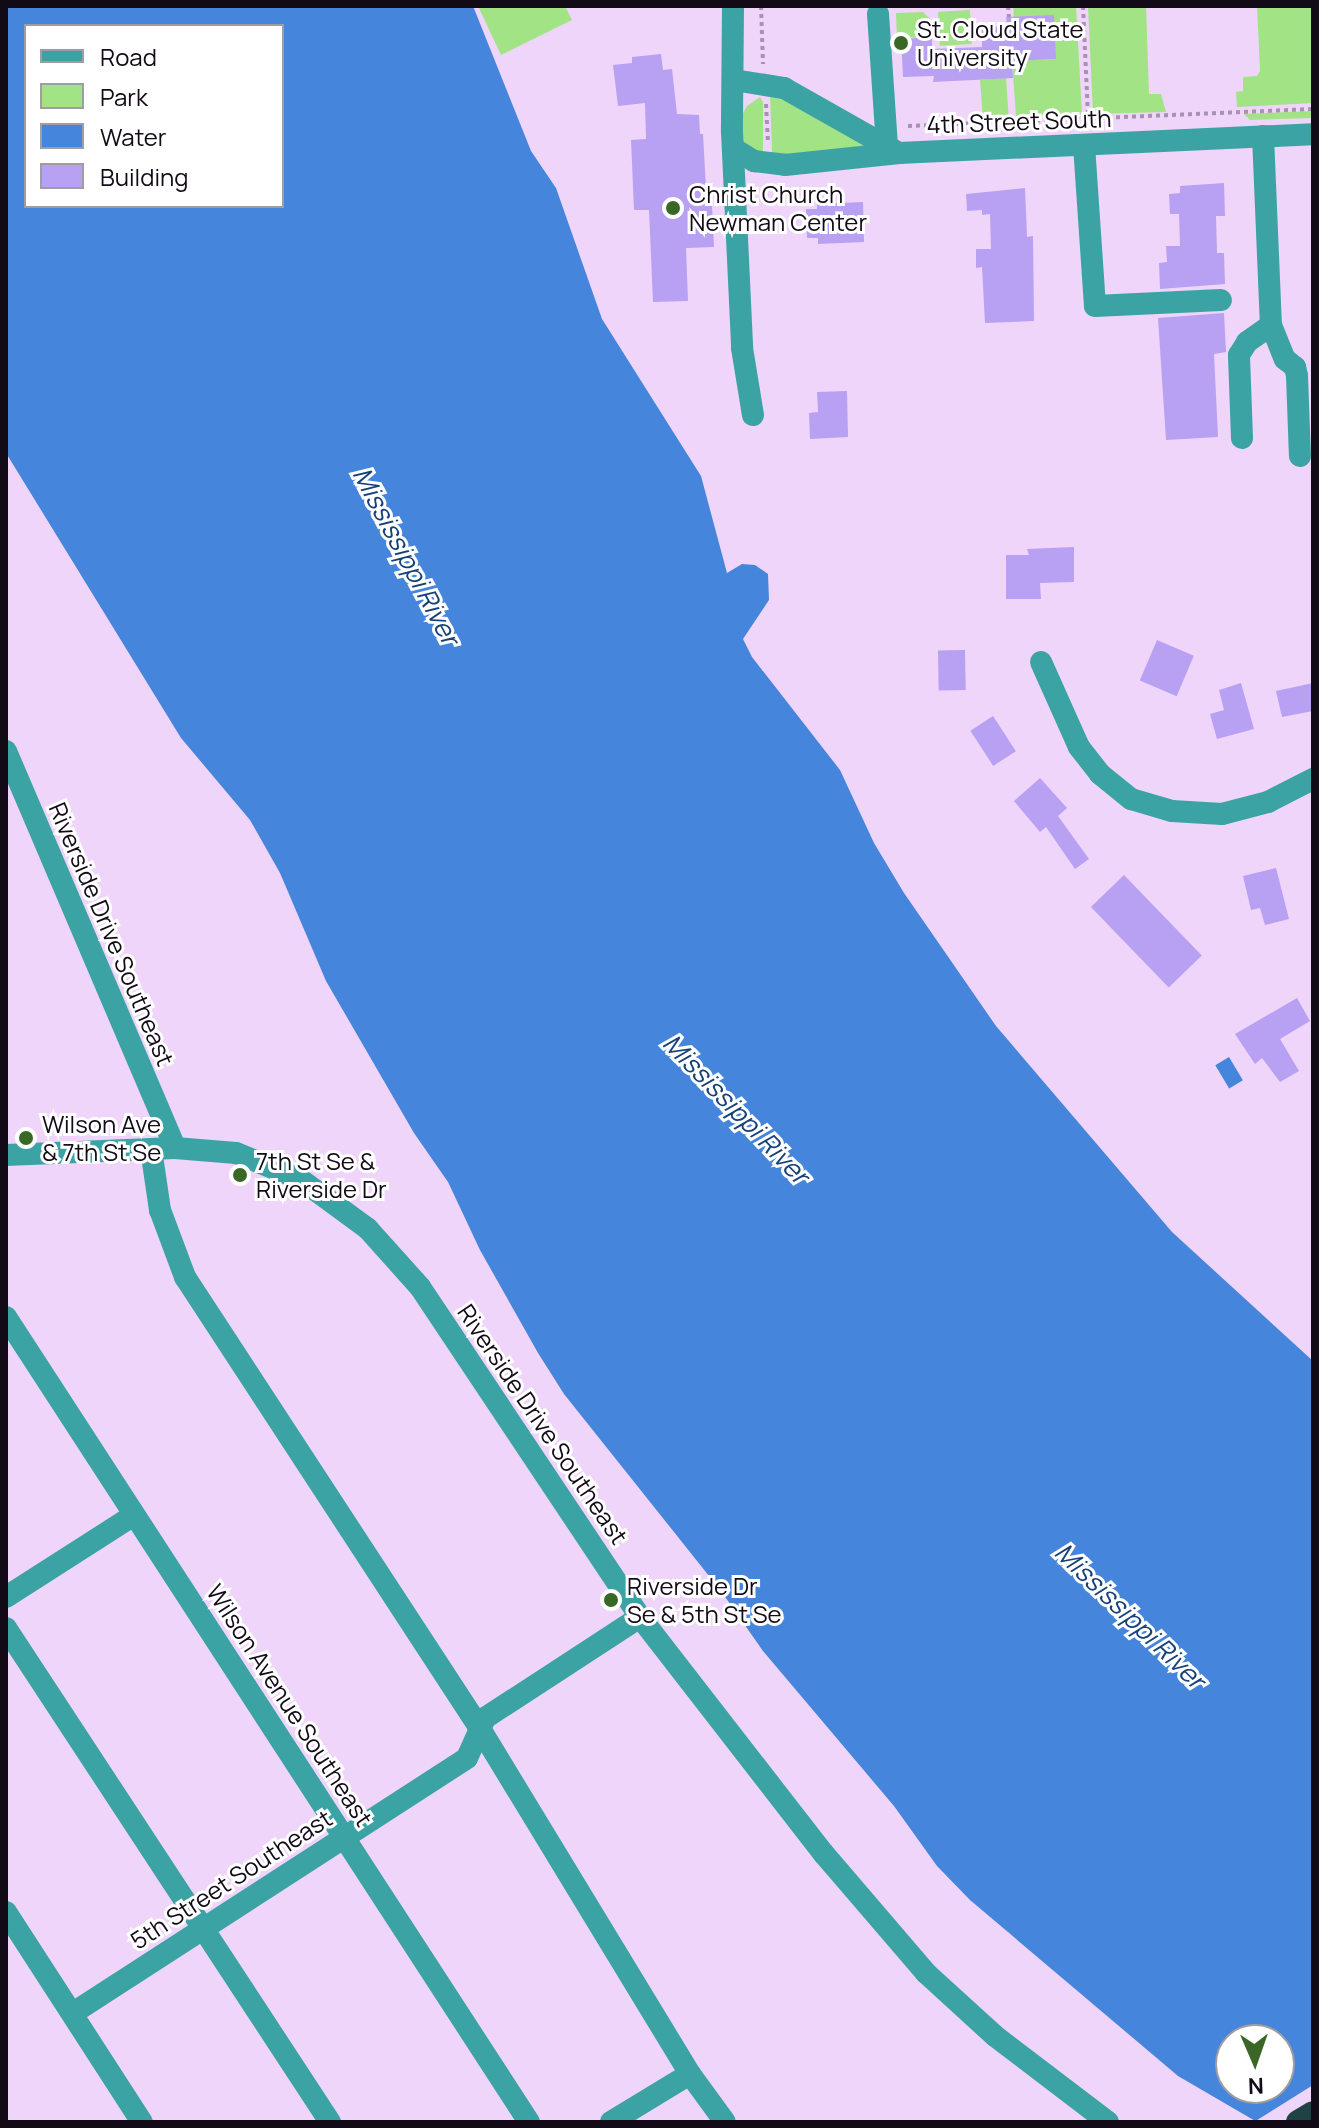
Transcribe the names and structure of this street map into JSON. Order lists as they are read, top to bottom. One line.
{"streets":{"street":["4th Street South","Riverside Drive Southeast","Wilson Avenue Southeast","5th Street Southeast"]},"crossings":[["Riverside Drive Southeast","5th Street Southeast"],["Wilson Avenue Southeast","5th Street Southeast"]],"water":["Mississippi River"],"places":["St. Cloud State University","Christ Church Newman Center","Wilson Ave & 7th St Se","7th St Se & Riverside Dr","Riverside Dr Se & 5th St Se"],"legend":["Road","Park","Water","Building"],"north":"bottom"}
